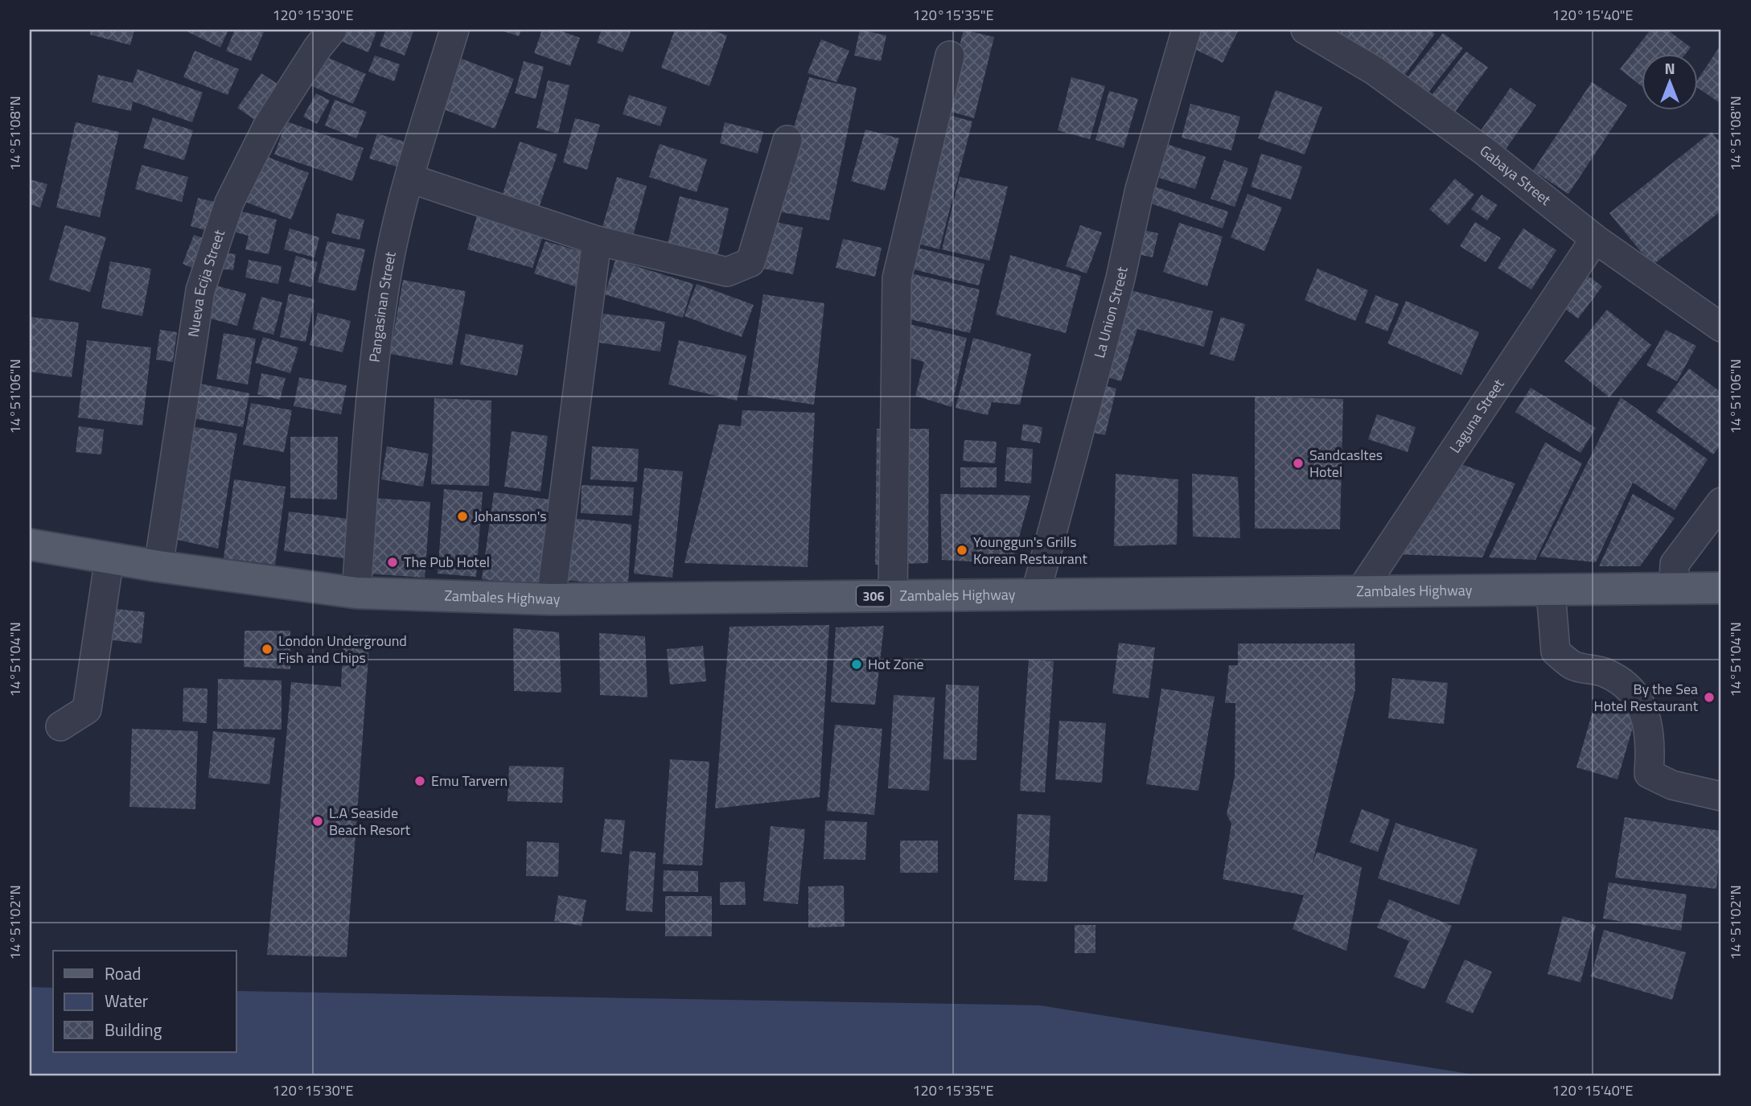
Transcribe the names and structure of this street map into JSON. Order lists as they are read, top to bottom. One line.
{"streets":{"main road":["Zambales Highway","306"],"street":["Gabaya Street","Nueva Ecija Street","Pangasinan Street","La Union Street","Laguna Street"]},"crossings":[["Gabaya Street","Laguna Street"],["Nueva Ecija Street","Zambales Highway"],["Pangasinan Street","Zambales Highway"],["La Union Street","Zambales Highway"],["Laguna Street","Zambales Highway"]],"places":["Sandcasltes Hotel","Johansson's","Younggun's Grills Korean Restaurant","The Pub Hotel","London Underground Fish and Chips","Hot Zone","By the Sea Hotel Restaurant","Emu Tarvern","L.A Seaside Beach Resort"],"legend":["Road","Water","Building"],"north":"top","coordinates":["120°15'30\"E","120°15'35\"E","120°15'40\"E","14°51'08\"N","14°51'06\"N","14°51'04\"N","14°51'02\"N"]}
